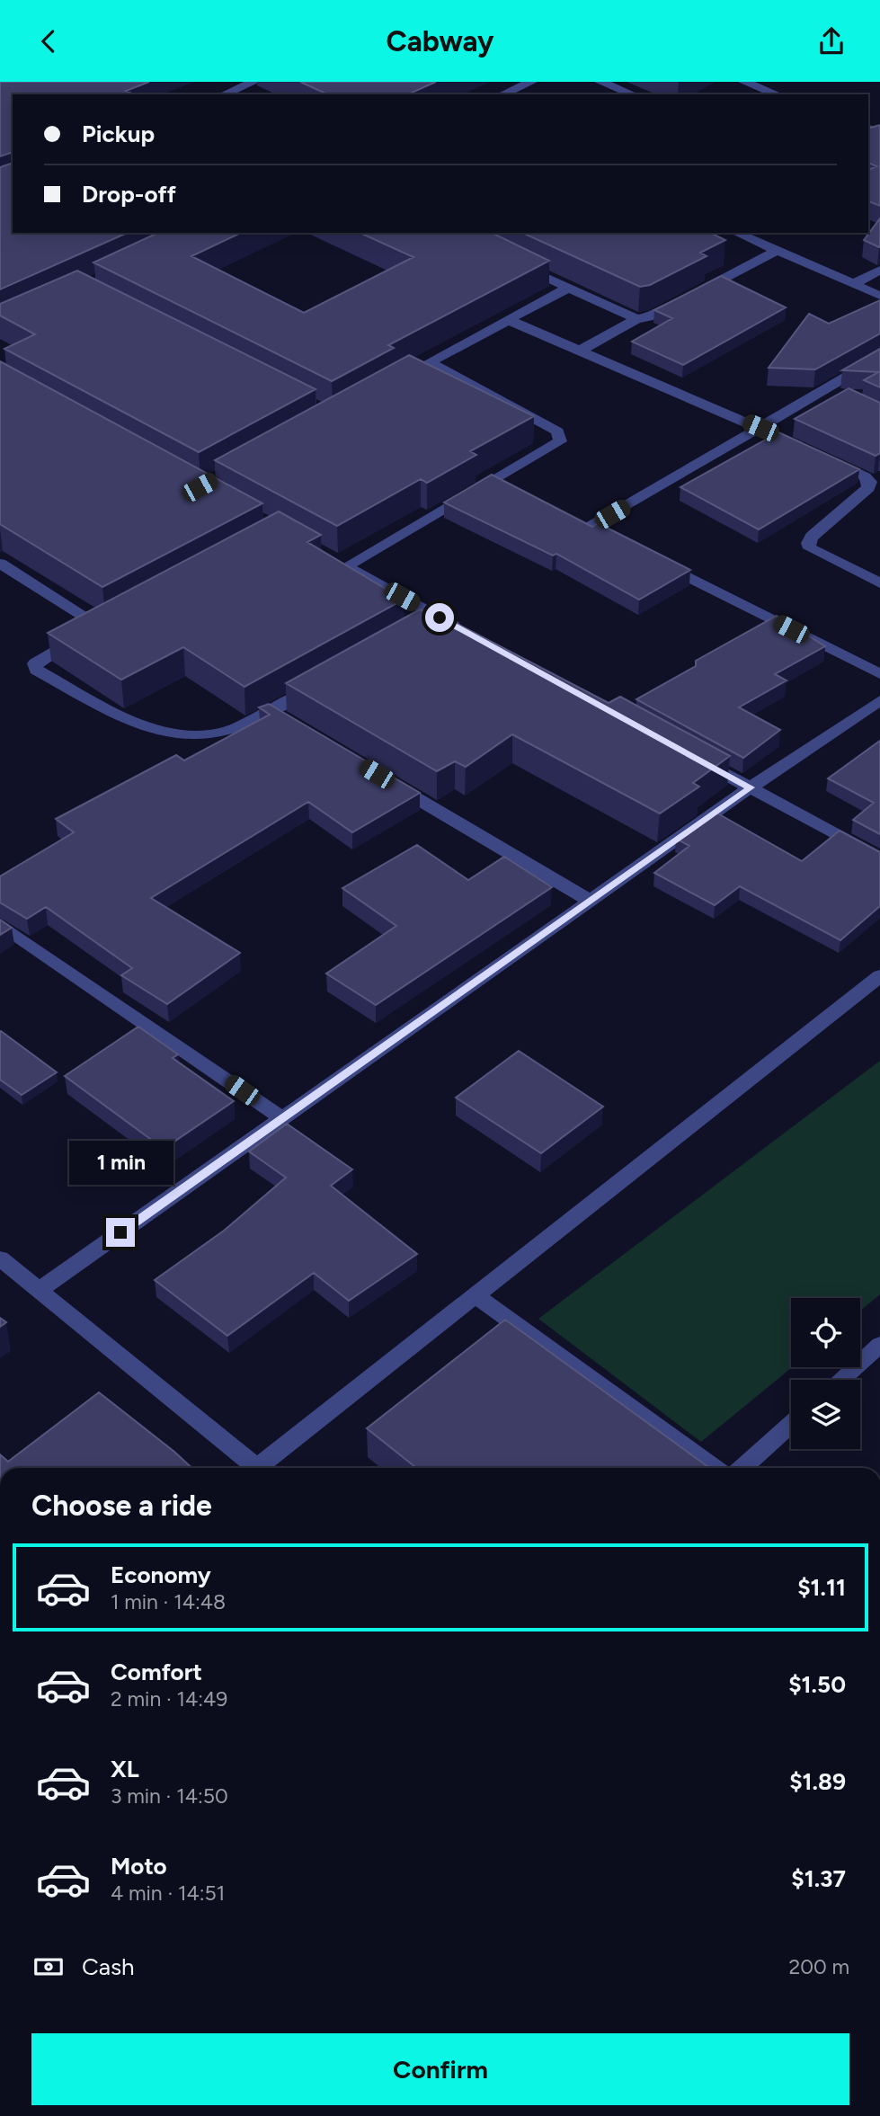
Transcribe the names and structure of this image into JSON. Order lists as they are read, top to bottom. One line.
{"page":{"header":"Cabway","banner":["Pickup","Drop-off"],"bubble":"1 min","heading":"Choose a ride","list":[{"name":"Economy","note":"1 min · 14:48","value":"$1.11"},{"name":"Comfort","note":"2 min · 14:49","value":"$1.50"},{"name":"XL","note":"3 min · 14:50","value":"$1.89"},{"name":"Moto","note":"4 min · 14:51","value":"$1.37"}],"pay":["Cash","200 m"],"buttons":"Confirm"}}
